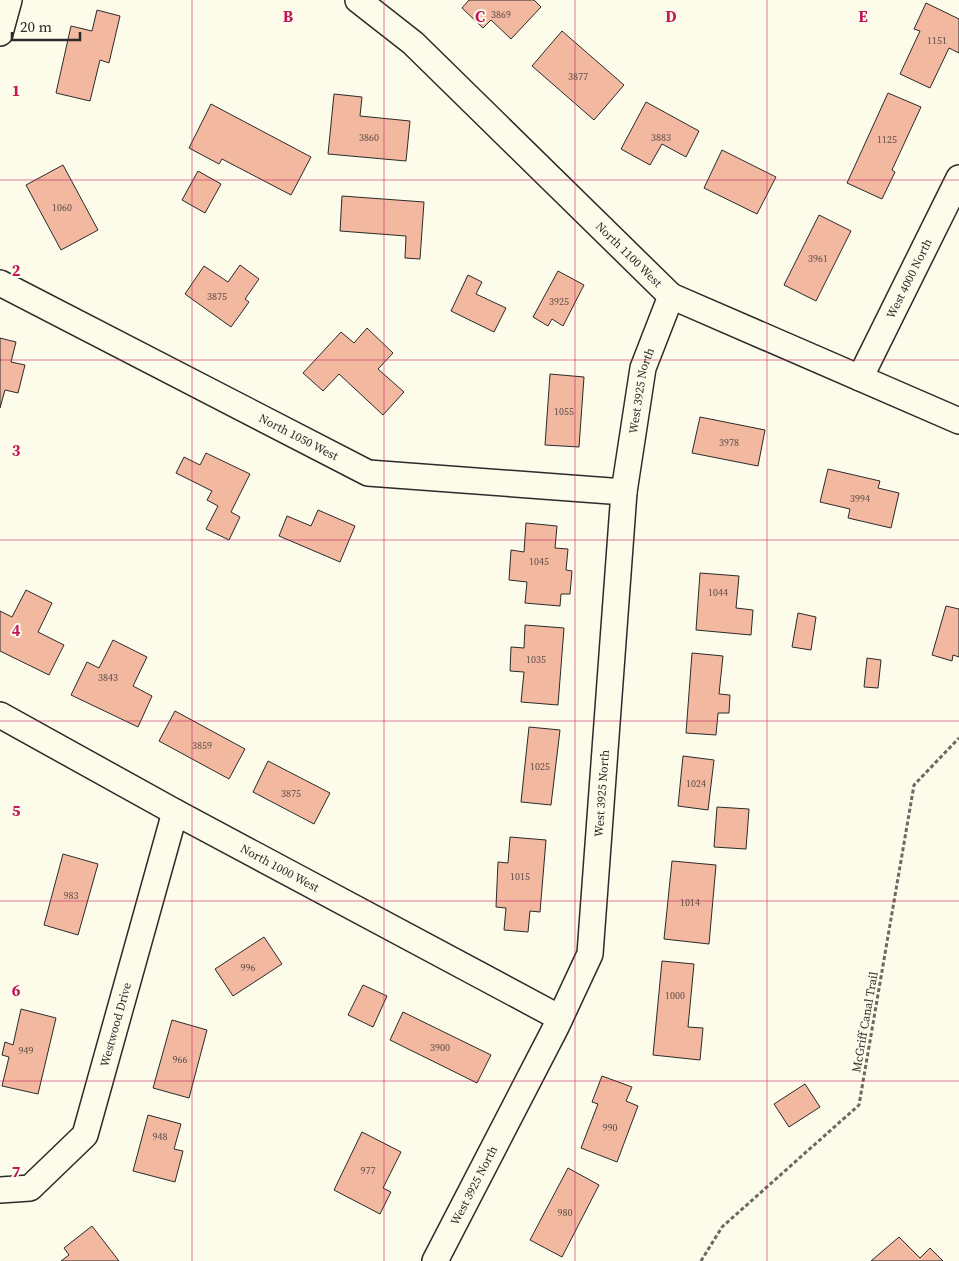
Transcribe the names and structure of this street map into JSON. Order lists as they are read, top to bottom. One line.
{"streets":{"street":["North 1100 West","West 4000 North","West 3925 North","North 1050 West","North 1000 West","Westwood Drive"],"path":["McGriff Canal Trail"]},"crossings":[["North 1100 West","West 4000 North"],["North 1100 West","West 3925 North"],["West 3925 North","North 1050 West"],["West 3925 North","North 1000 West"],["North 1000 West","Westwood Drive"]],"house_numbers":["3869","1151","3877","3860","3883","1125","1060","3961","3875","3925","1055","3978","3994","1045","1044","1035","3843","3859","1025","1024","3875","1015","983","1014","996","1000","3900","949","966","990","948","977","980"],"scale_bar":"20 m","grid":{"columns":["B","C","D","E"],"rows":["1","2","3","4","5","6","7"]}}
